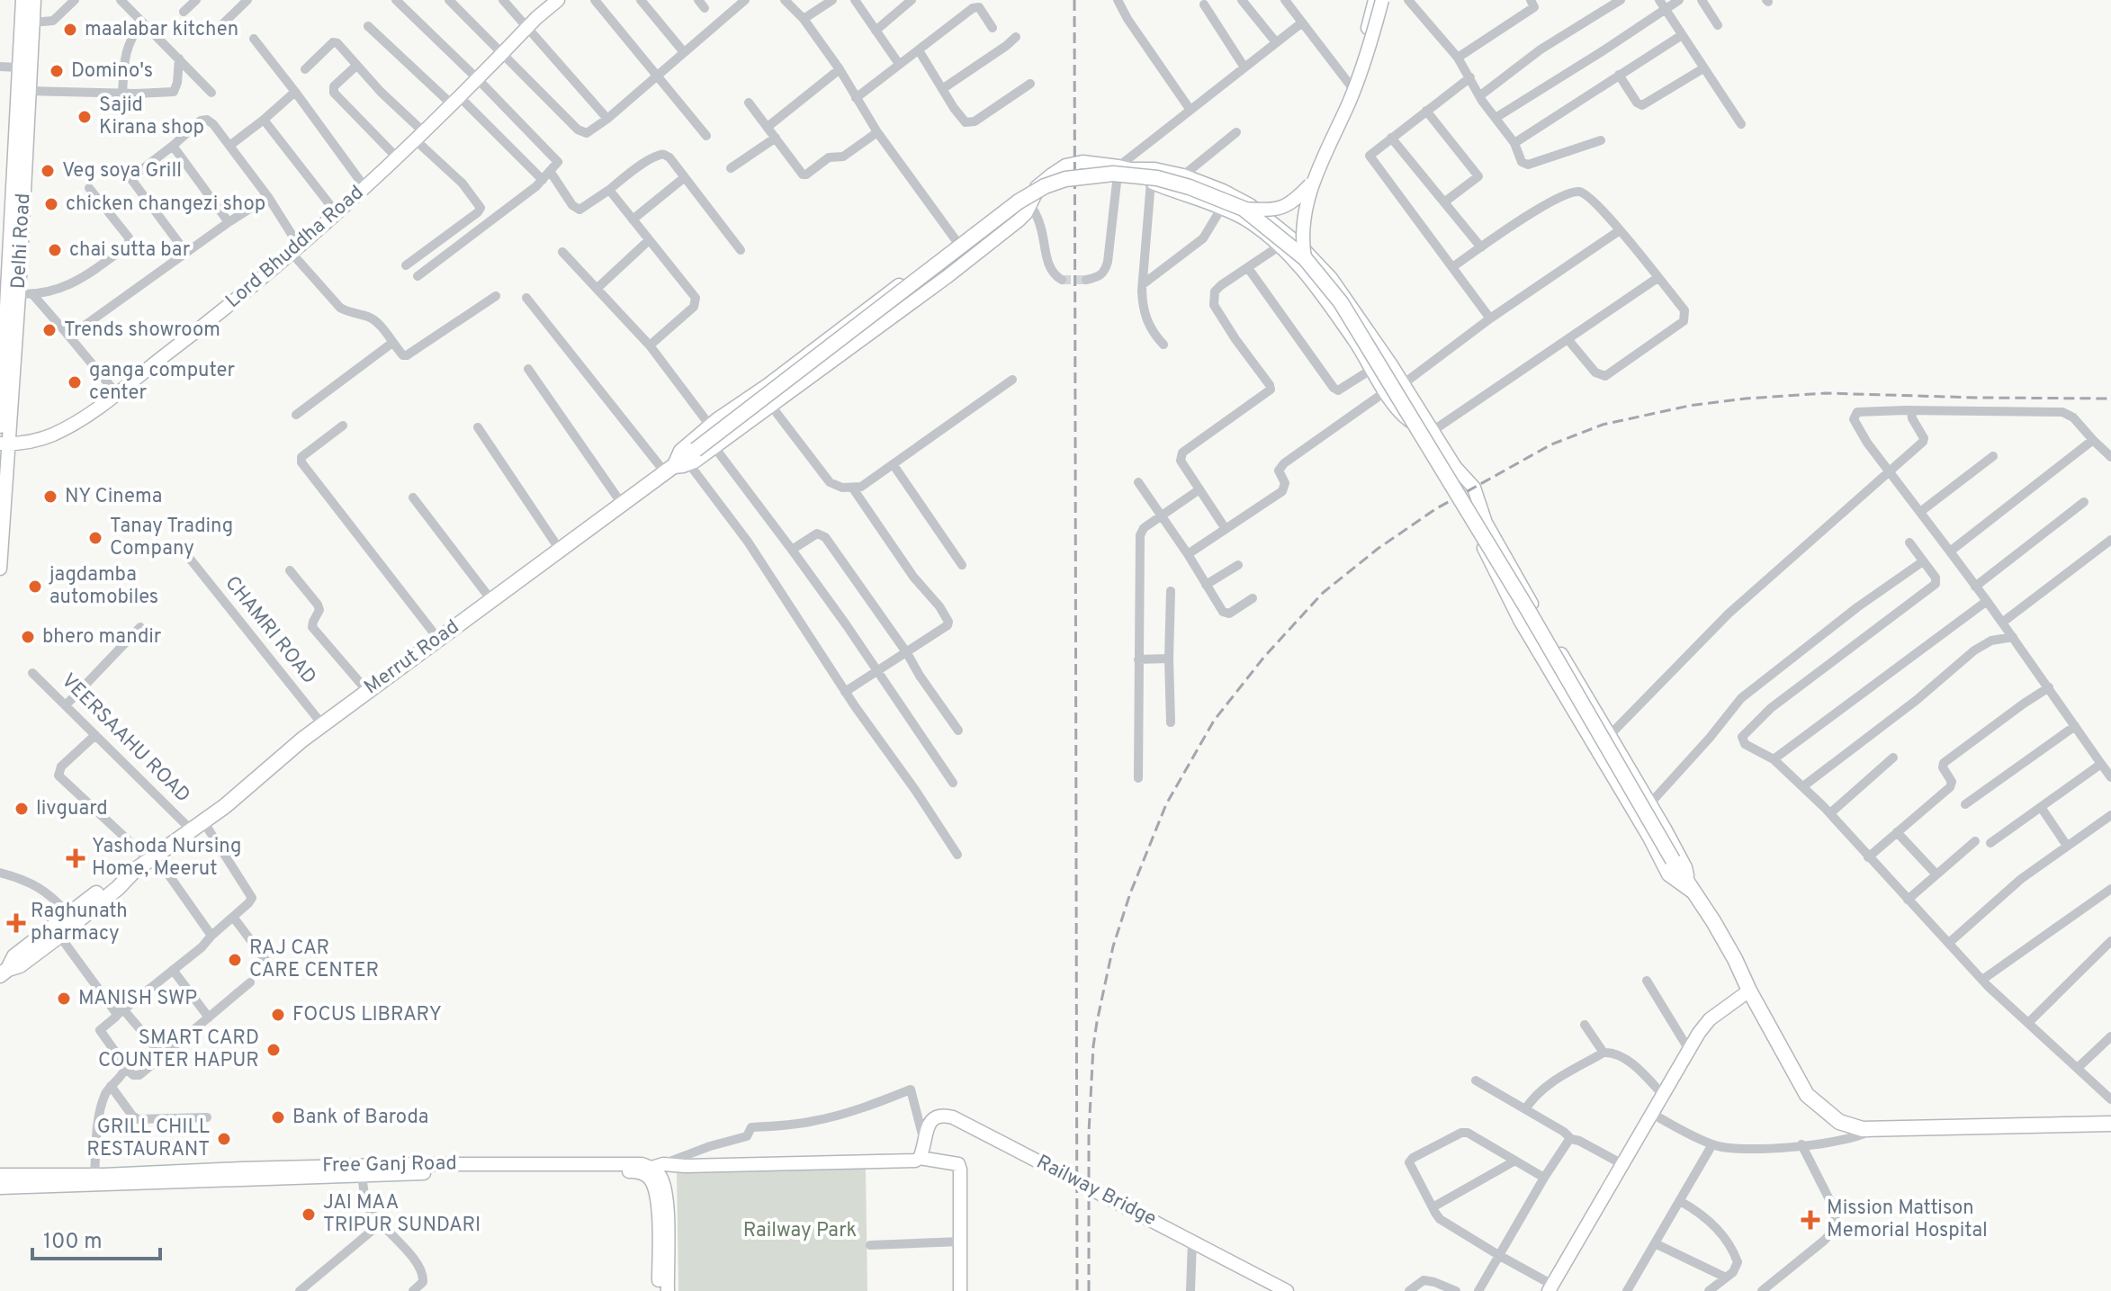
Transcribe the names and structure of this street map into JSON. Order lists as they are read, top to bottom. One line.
{"streets":{"main road":["Merrut Road"],"street":["Delhi Road","Lord Bhuddha Road","CHAMRI ROAD","VEERSAAHU ROAD","Free Ganj Road","Railway Bridge"]},"crossings":[["Delhi Road","Lord Bhuddha Road"],["CHAMRI ROAD","Merrut Road"],["Merrut Road","VEERSAAHU ROAD"]],"parks":["Railway Park"],"places":{"other":["maalabar kitchen","Domino's","Sajid Kirana shop","Veg soya Grill","chicken changezi shop","chai sutta bar","Trends showroom","ganga computer center","NY Cinema","Tanay Trading Company","jagdamba automobiles","bhero mandir","livguard","RAJ CAR CARE CENTER","MANISH SWP","FOCUS LIBRARY","SMART CARD COUNTER HAPUR","Bank of Baroda","GRILL CHILL RESTAURANT","JAI MAA TRIPUR SUNDARI"],"health":["Yashoda Nursing Home, Meerut","Raghunath pharmacy","Mission Mattison Memorial Hospital"]},"scale_bar":"100 m"}
